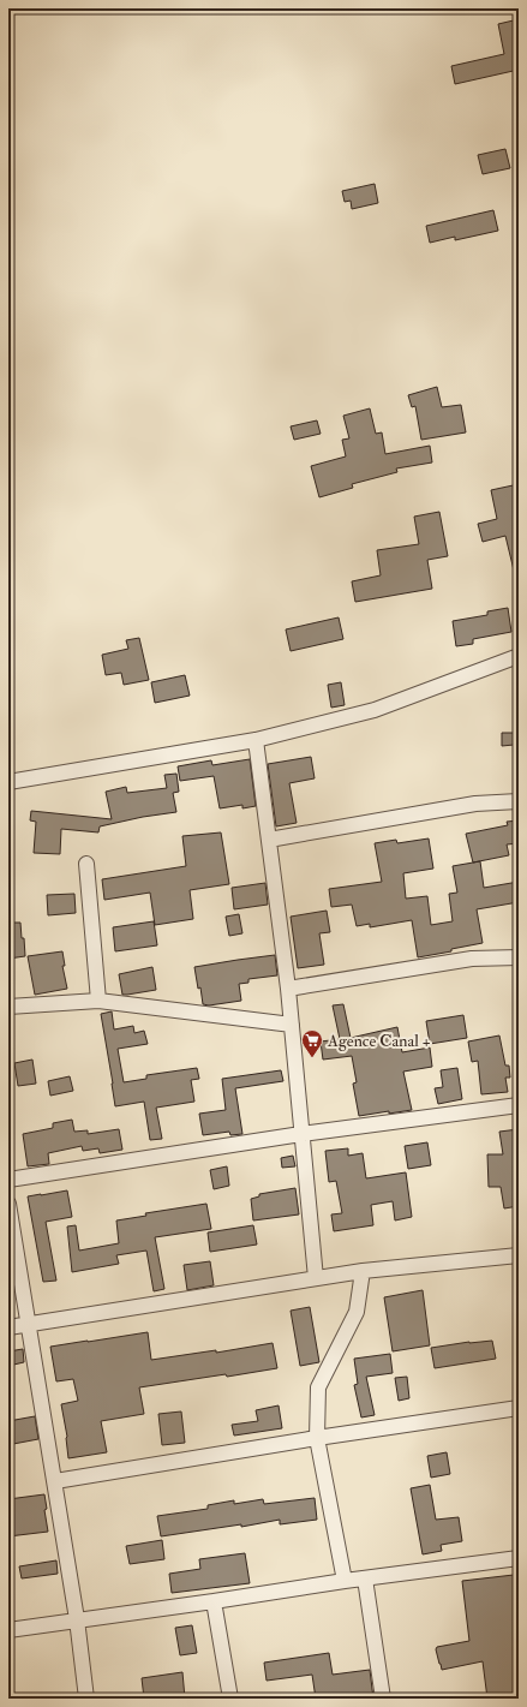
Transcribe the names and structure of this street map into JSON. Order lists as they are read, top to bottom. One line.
{"places":{"supermarket":["Agence Canal +"]}}
